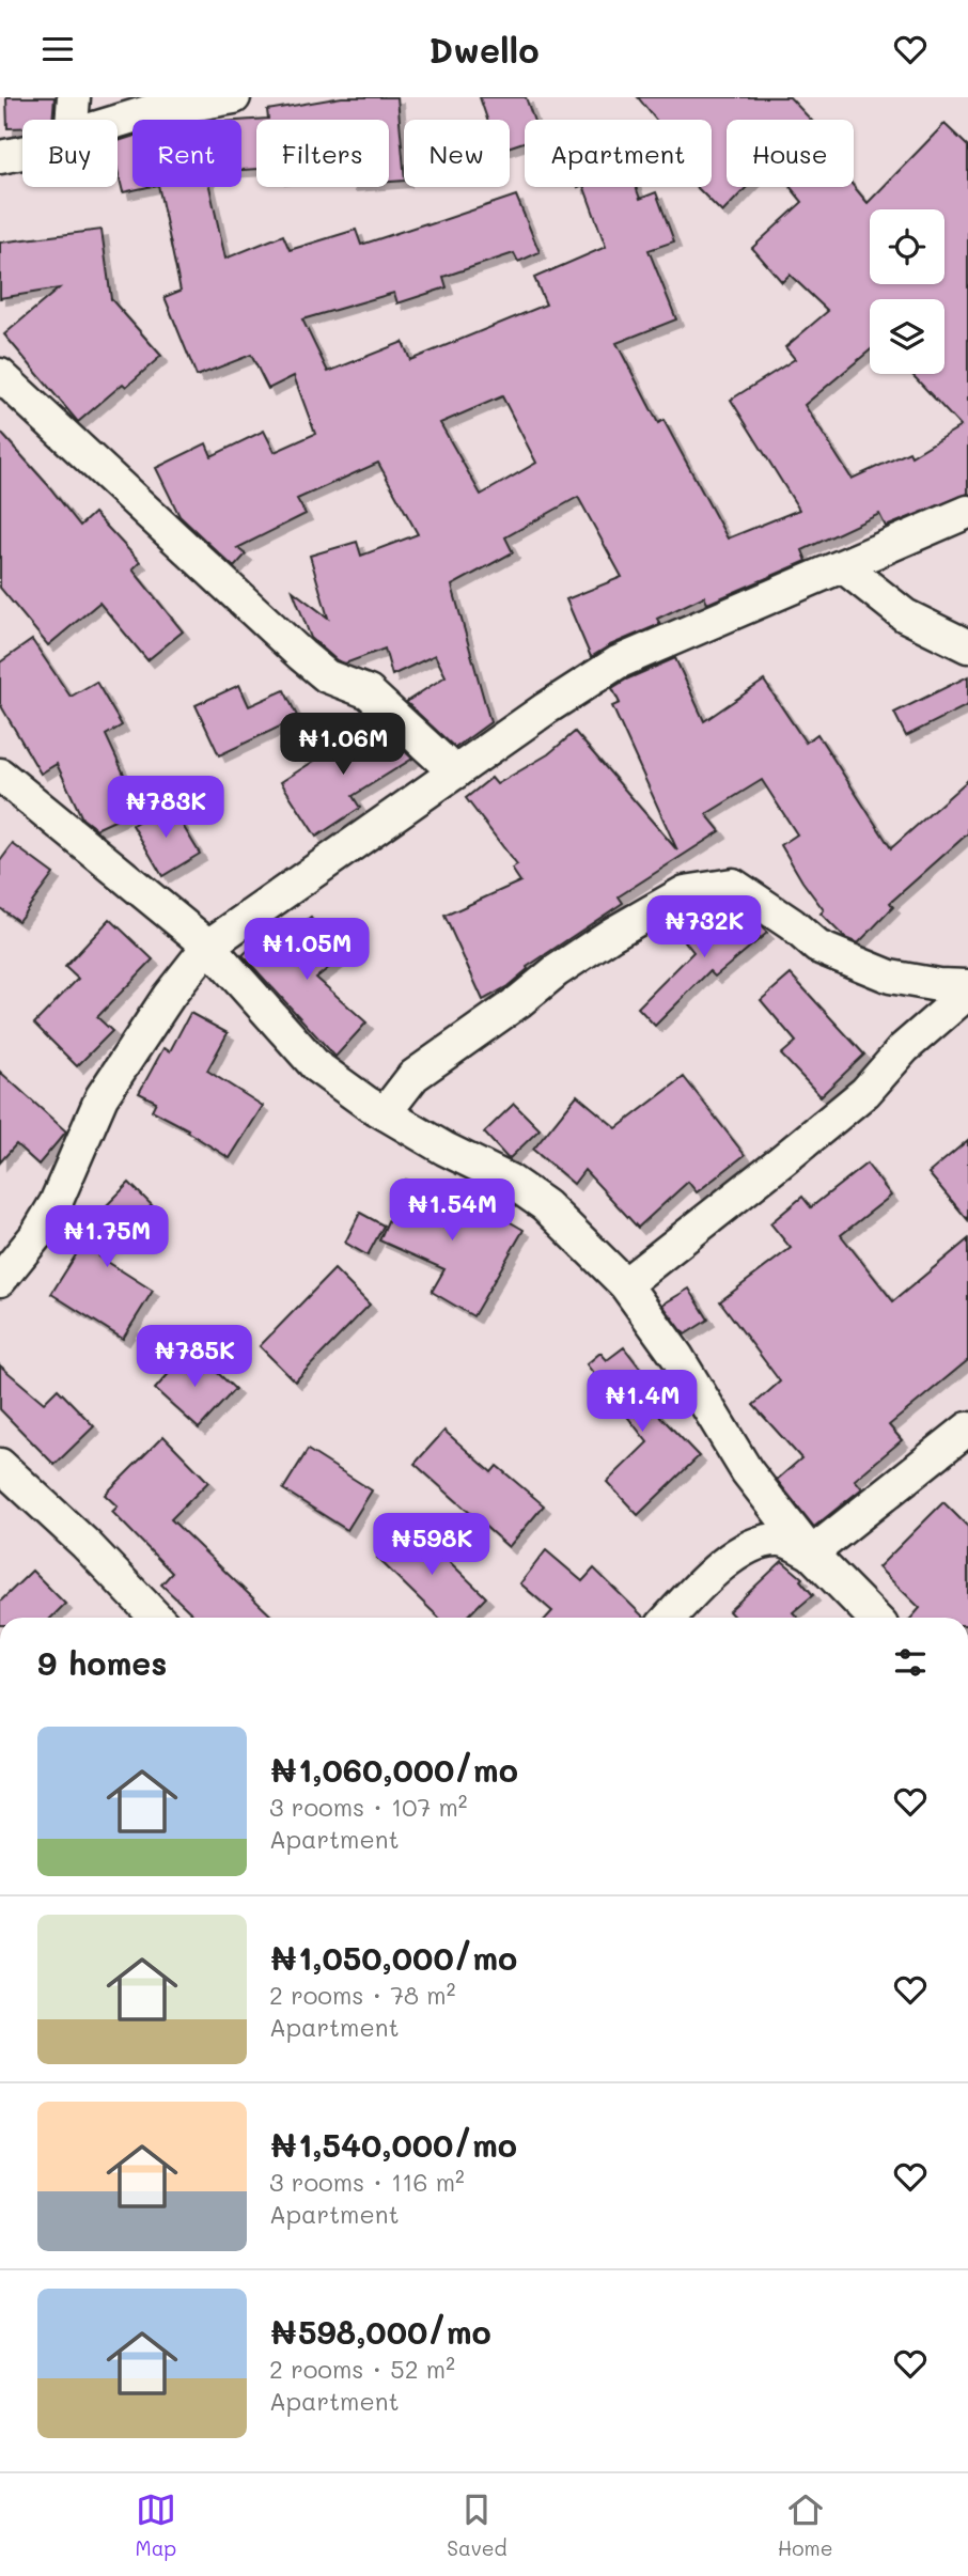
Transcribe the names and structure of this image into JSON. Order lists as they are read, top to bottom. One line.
{"page":{"header":"Dwello","chip":["Buy","Rent","Filters","New","Apartment","House"],"price":["₦1.06M","₦783K","₦732K","₦1.05M","₦1.54M","₦1.75M","₦785K","₦1.4M","₦598K"],"heading":"9 homes","list":[{"name":"₦1,060,000/mo","note":"3 rooms · 107 m² · Apartment"},{"name":"₦1,050,000/mo","note":"2 rooms · 78 m² · Apartment"},{"name":"₦1,540,000/mo","note":"3 rooms · 116 m² · Apartment"},{"name":"₦598,000/mo","note":"2 rooms · 52 m² · Apartment"}],"tabs":["Map","Saved","Home"]}}
